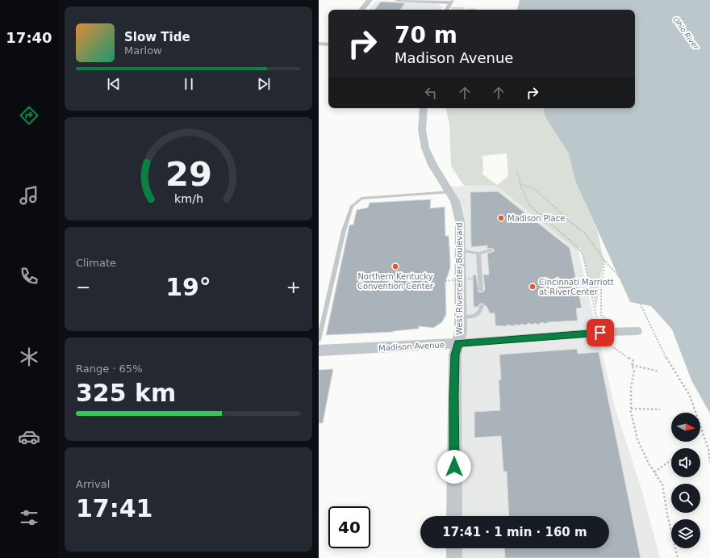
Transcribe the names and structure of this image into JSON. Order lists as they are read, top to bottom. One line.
{"streets":{"street":["West Rivercenter Boulevard","Madison Avenue"]},"crossings":[["West Rivercenter Boulevard","Madison Avenue"]],"water":["Ohio River"],"places":["Madison Place","Northern Kentucky Convention Center","Cincinnati Marriott at RiverCenter"],"north":"right","page":{"tabs":"17:40","turn":["70 m","Madison Avenue"],"song":["Slow Tide","Marlow"],"tile":["Climate",["Range · 65%","325 km"],["Arrival","17:41"]],"heat":["−","19°","+"],"limit":"40","trip":"17:41 · 1 min · 160 m","gauge":["29","km/h"]}}
